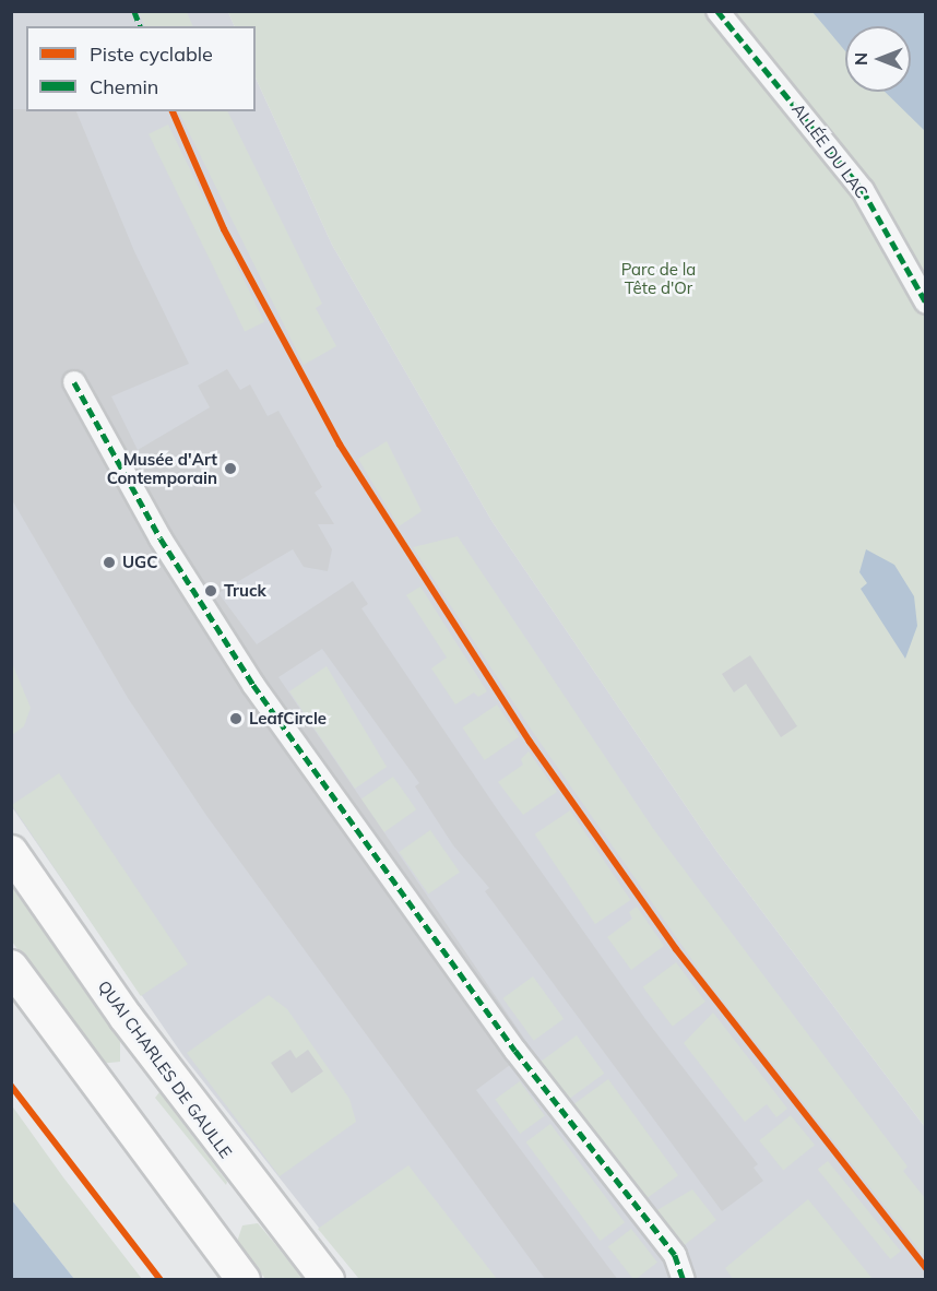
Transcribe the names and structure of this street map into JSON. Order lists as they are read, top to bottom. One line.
{"streets":{"main road":["QUAI CHARLES DE GAULLE"],"street":["ALLÉE DU LAC"]},"parks":["Parc de la Tête d'Or"],"places":["Musée d'Art Contemporain","UGC","Truck","LeafCircle"],"legend":["Piste cyclable","Chemin"],"north":"left"}
